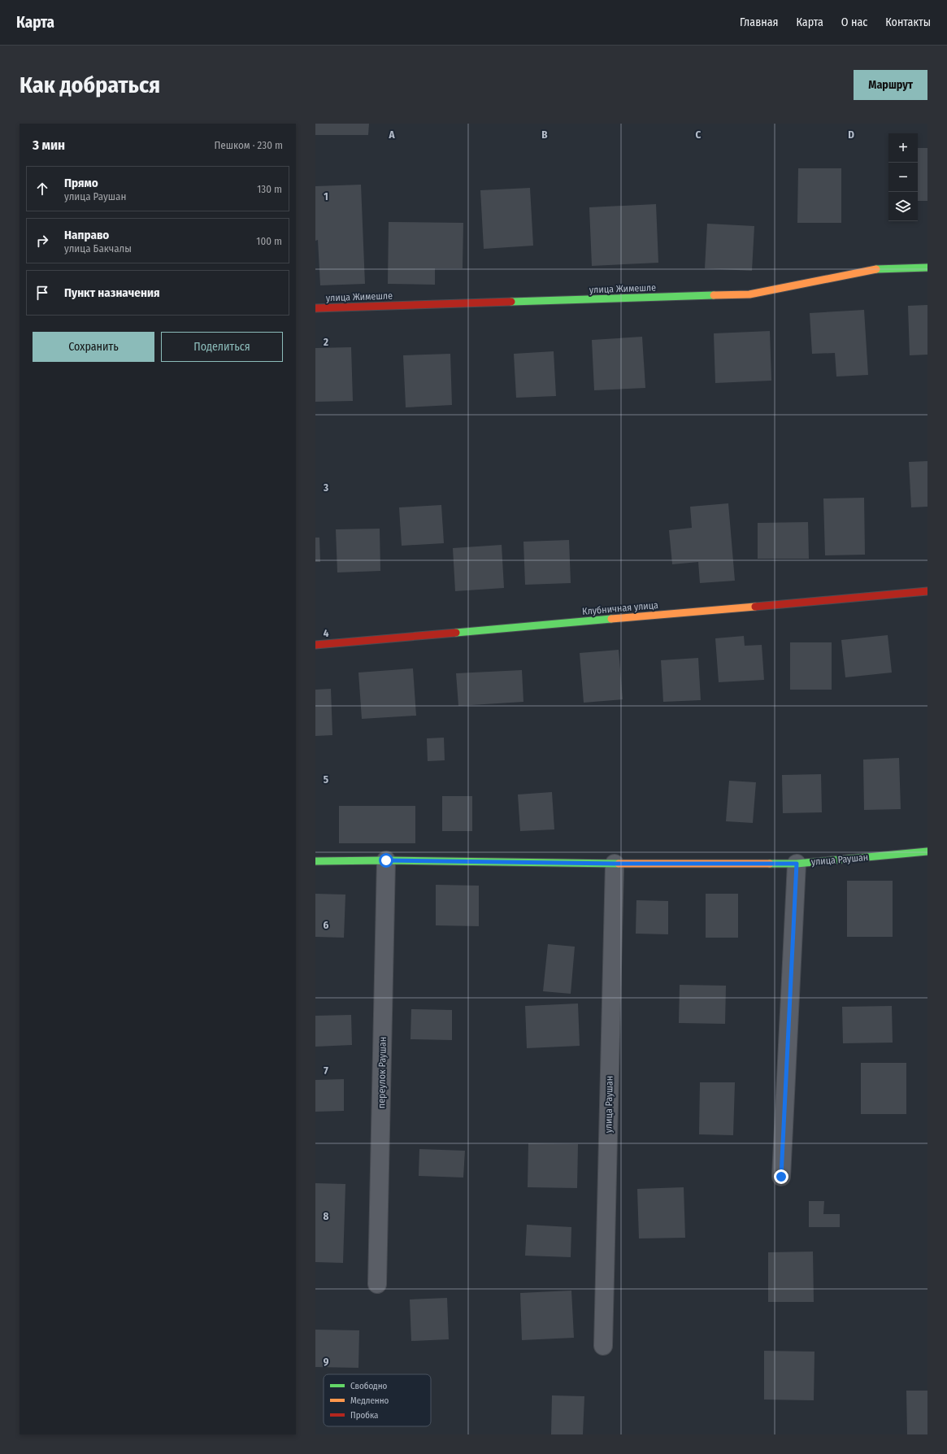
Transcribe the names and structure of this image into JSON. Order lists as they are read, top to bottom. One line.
{"streets":{"street":["улица Жимешле","Клубничная улица","улица Раушан","переулок Раушан"]},"crossings":[["улица Раушан","переулок Раушан"]],"legend":["Свободно","Медленно","Пробка"],"page":{"header":"Карта","nav":["Главная","Карта","О нас","Контакты"],"buttons":["Маршрут",["Сохранить","Поделиться"]],"title":"Как добраться","heading":["3 мин","Пешком · 230 m"],"map_buttons":["+","−"],"list":[["Прямо","улица Раушан","130 m"],["Направо","улица Бакчалы","100 m"],"Пункт назначения"]},"grid":{"columns":["A","B","C","D"],"rows":["1","2","3","4","5","6","7","8","9"]}}
